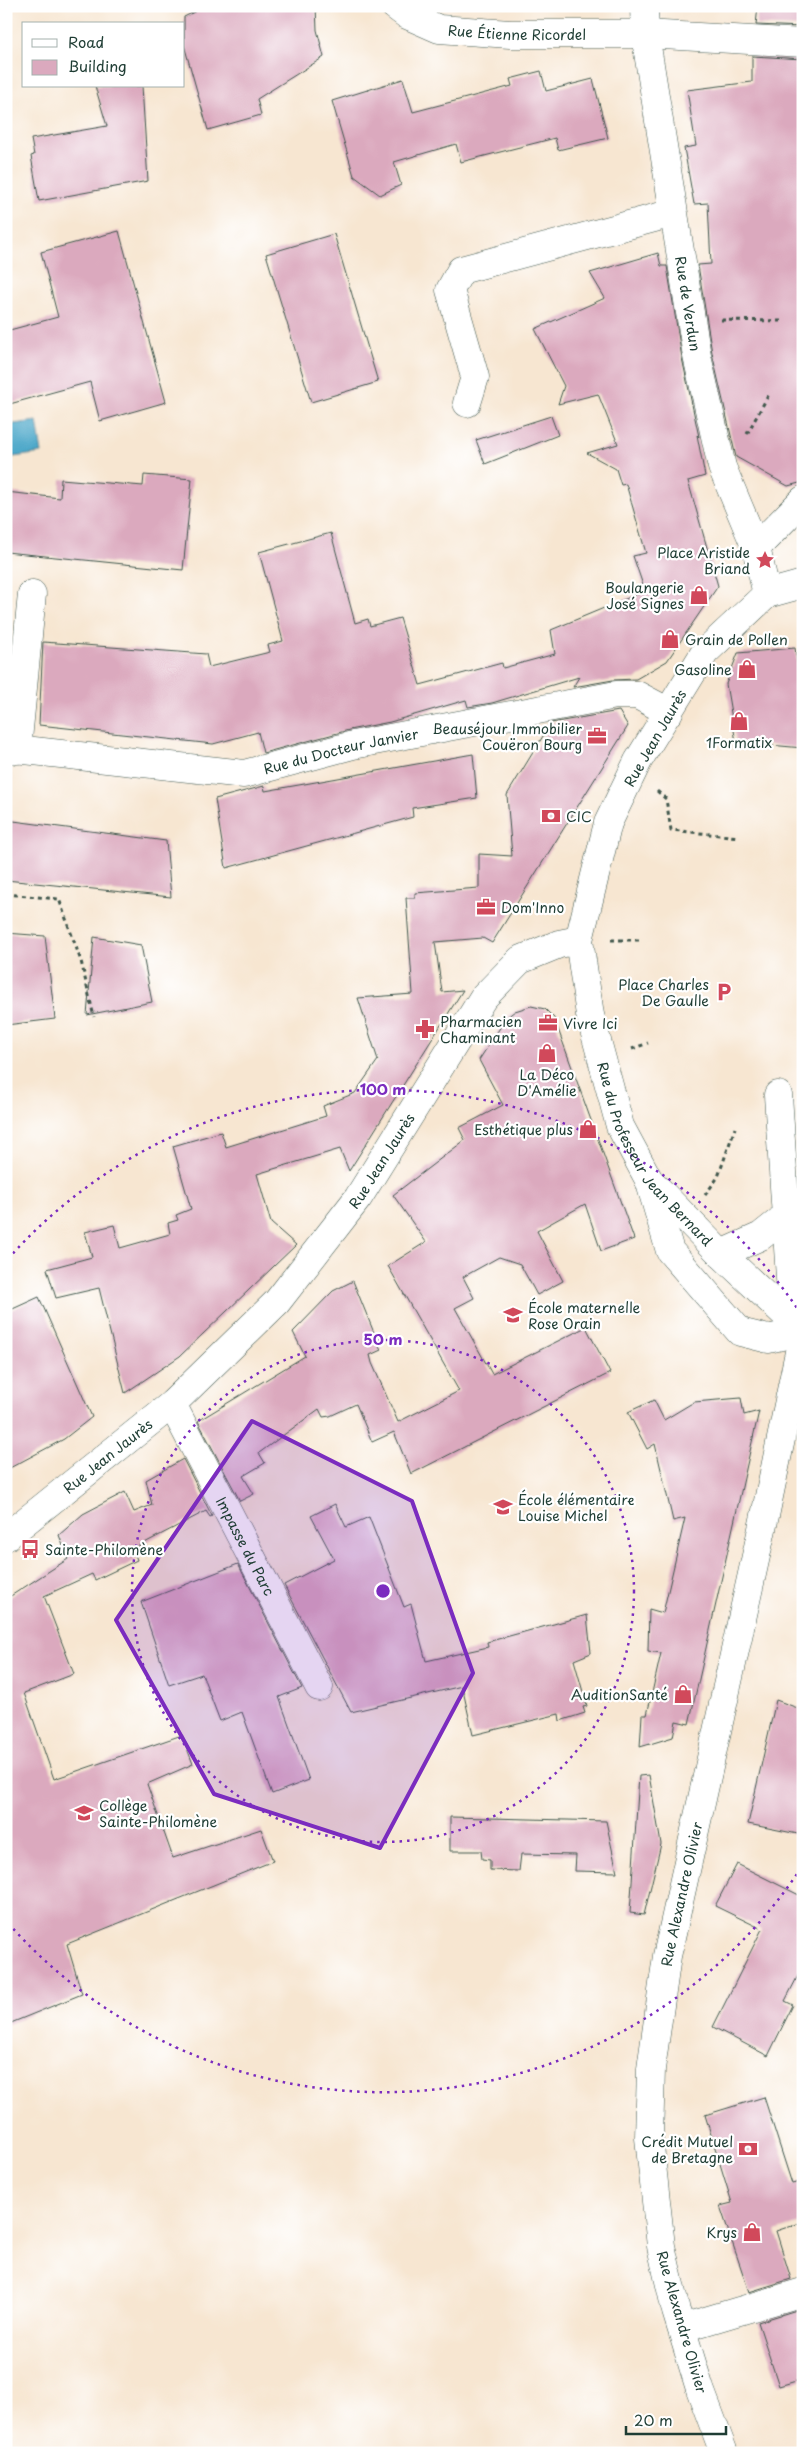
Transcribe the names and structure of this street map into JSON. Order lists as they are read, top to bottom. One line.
{"streets":{"street":["Rue Étienne Ricordel","Rue de Verdun","Rue Jean Jaurès","Rue du Docteur Janvier","Rue du Professeur Jean Bernard","Impasse du Parc","Rue Alexandre Olivier"]},"crossings":[["Rue Étienne Ricordel","Rue de Verdun"],["Rue de Verdun","Rue Jean Jaurès"],["Rue Jean Jaurès","Rue du Docteur Janvier"],["Rue Jean Jaurès","Rue du Professeur Jean Bernard"],["Rue Jean Jaurès","Impasse du Parc"],["Rue du Professeur Jean Bernard","Rue Alexandre Olivier"]],"places":{"place":["Place Aristide Briand"],"shop":["Boulangerie José Signes","Grain de Pollen","Gasoline","1Formatix","La Déco D'Amélie","Esthétique plus","AuditionSanté","Krys"],"office":["Beauséjour Immobilier Couëron Bourg","Dom'Inno","Vivre Ici"],"bank":["CIC","Crédit Mutuel de Bretagne"],"parking":["Place Charles De Gaulle"],"pharmacy":["Pharmacien Chaminant"],"school or university":["École maternelle Rose Orain","École élémentaire Louise Michel","Collège Sainte-Philomène"],"bus stop":["Sainte-Philomène"]},"legend":["Road","Building"],"scale_bar":"20 m","rings":["100 m","50 m"]}
